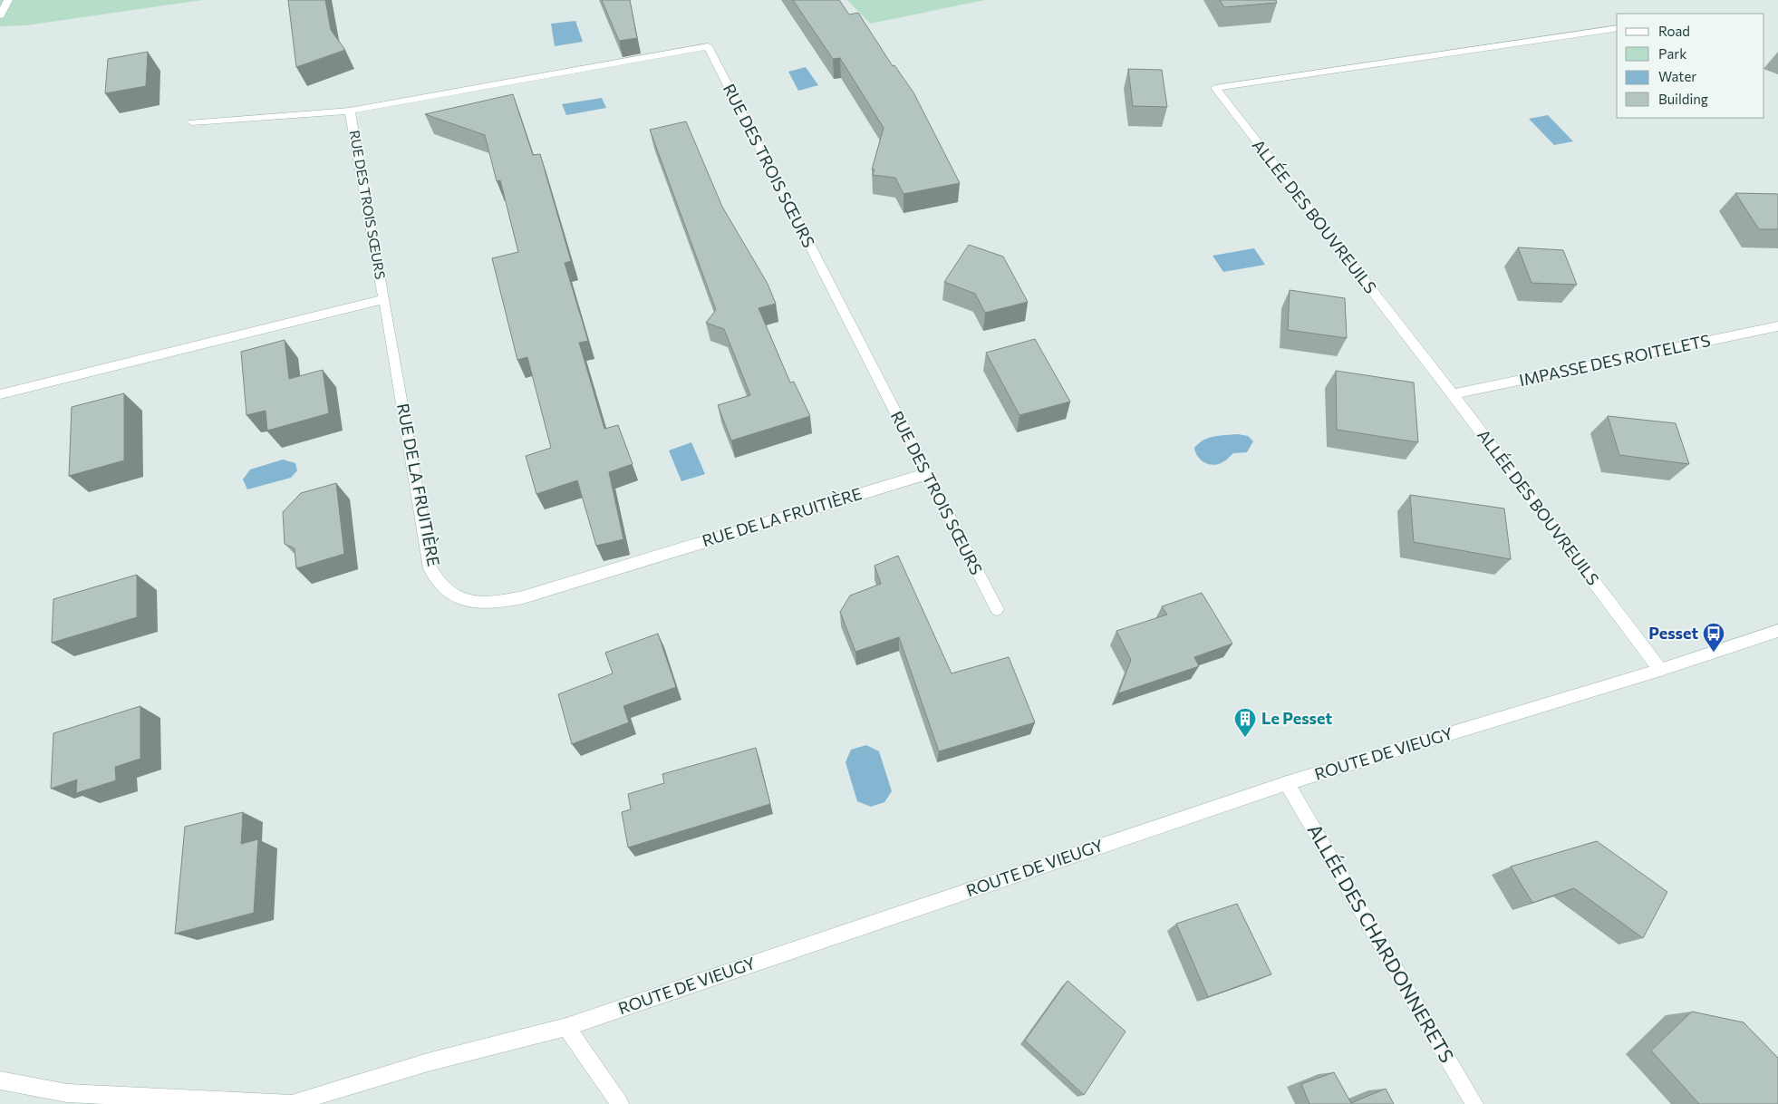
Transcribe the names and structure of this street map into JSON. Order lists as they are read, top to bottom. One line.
{"streets":{"street":["RUE DES TROIS SŒURS","ALLÉE DES BOUVREUILS","IMPASSE DES ROITELETS","RUE DE LA FRUITIÈRE","ROUTE DE VIEUGY","ALLÉE DES CHARDONNERETS"]},"crossings":[["RUE DES TROIS SŒURS","RUE DE LA FRUITIÈRE"],["ALLÉE DES BOUVREUILS","IMPASSE DES ROITELETS"],["ALLÉE DES BOUVREUILS","ROUTE DE VIEUGY"],["ROUTE DE VIEUGY","ALLÉE DES CHARDONNERETS"]],"places":{"bus stop":["Pesset"],"building":["Le Pesset"]},"legend":["Road","Park","Water","Building"]}
